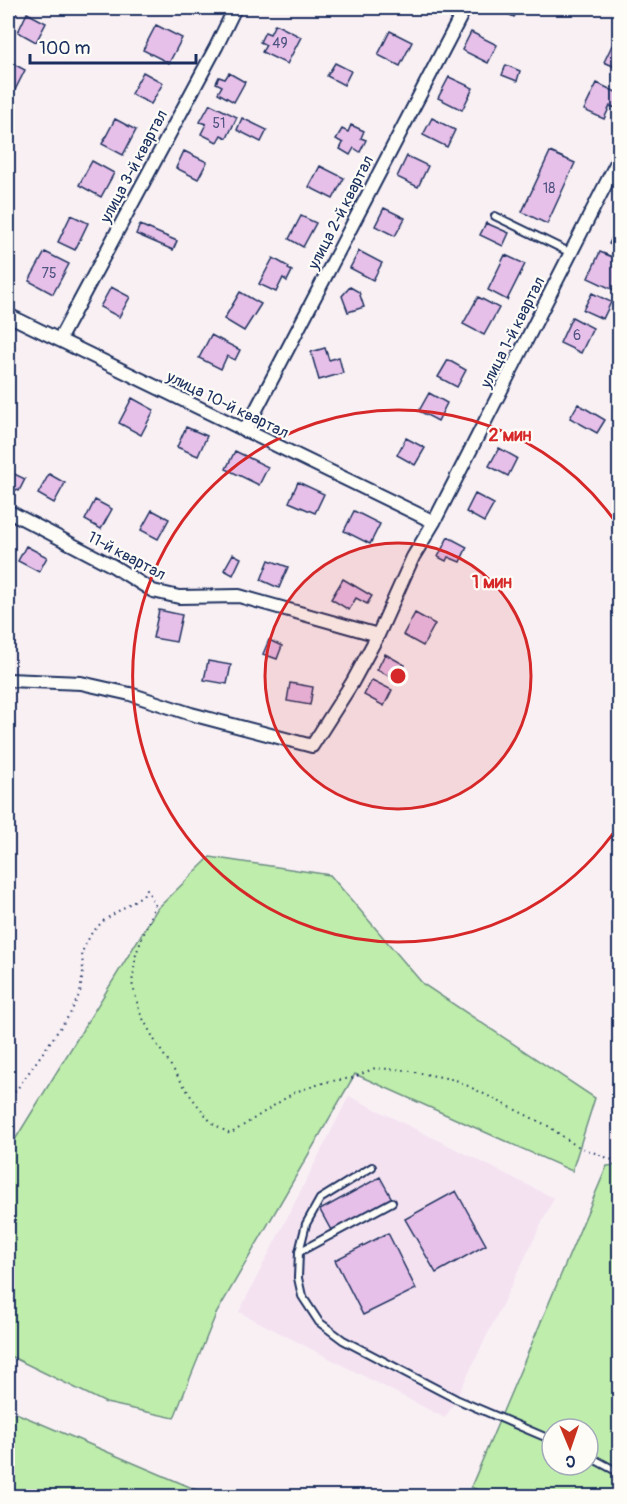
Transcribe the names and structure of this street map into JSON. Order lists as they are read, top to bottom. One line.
{"streets":{"street":["улица 3-й квартал","улица 2-й квартал","улица 1-й квартал","улица 10-й квартал","11-й квартал"]},"crossings":[["улица 3-й квартал","улица 10-й квартал"],["улица 2-й квартал","улица 10-й квартал"],["улица 1-й квартал","улица 10-й квартал"],["улица 1-й квартал","11-й квартал"]],"house_numbers":["49","51","18","75","6"],"scale_bar":"100 m","north":"bottom","rings":["2 мин","1 мин"]}
